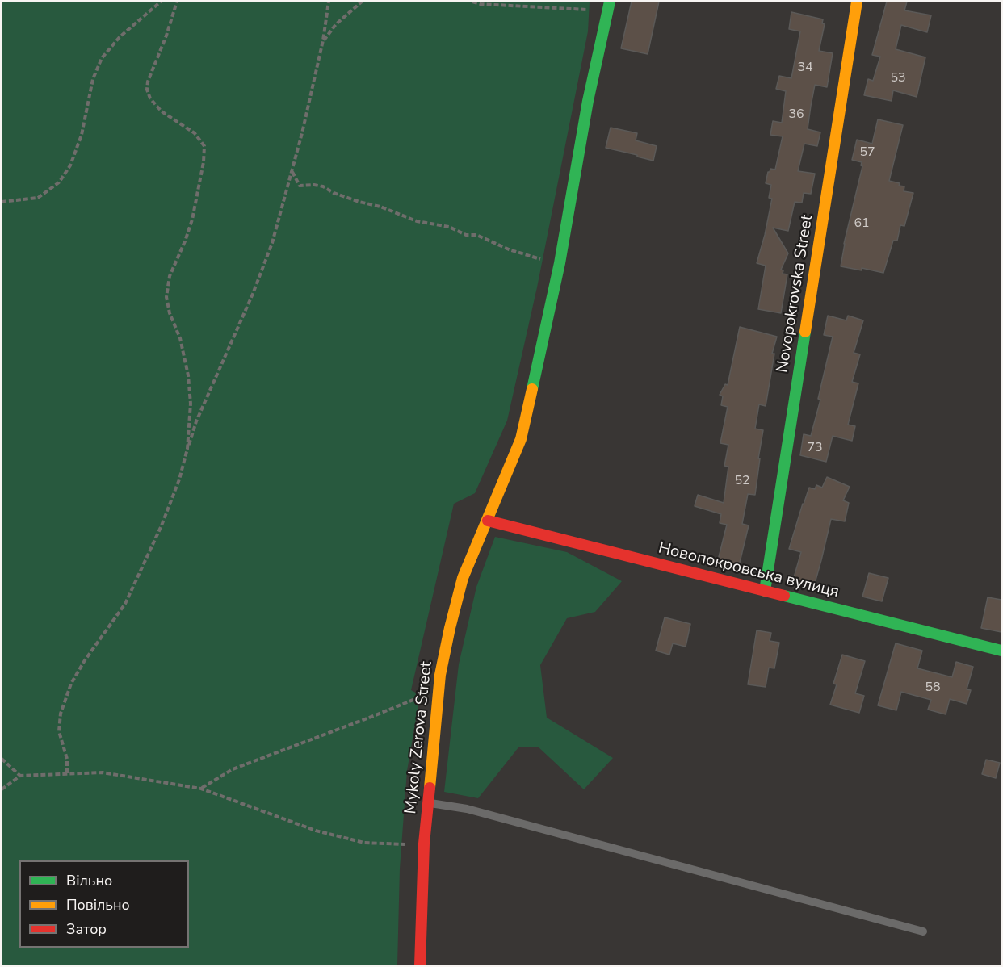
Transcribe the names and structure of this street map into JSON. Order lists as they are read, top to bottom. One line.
{"streets":{"street":["Novopokrovska Street","Новопокровська вулиця","Mykoly Zerova Street"]},"crossings":[["Novopokrovska Street","Новопокровська вулиця"],["Новопокровська вулиця","Mykoly Zerova Street"]],"house_numbers":["34","53","36","57","61","73","52","58"],"legend":["Вільно","Повільно","Затор"]}
